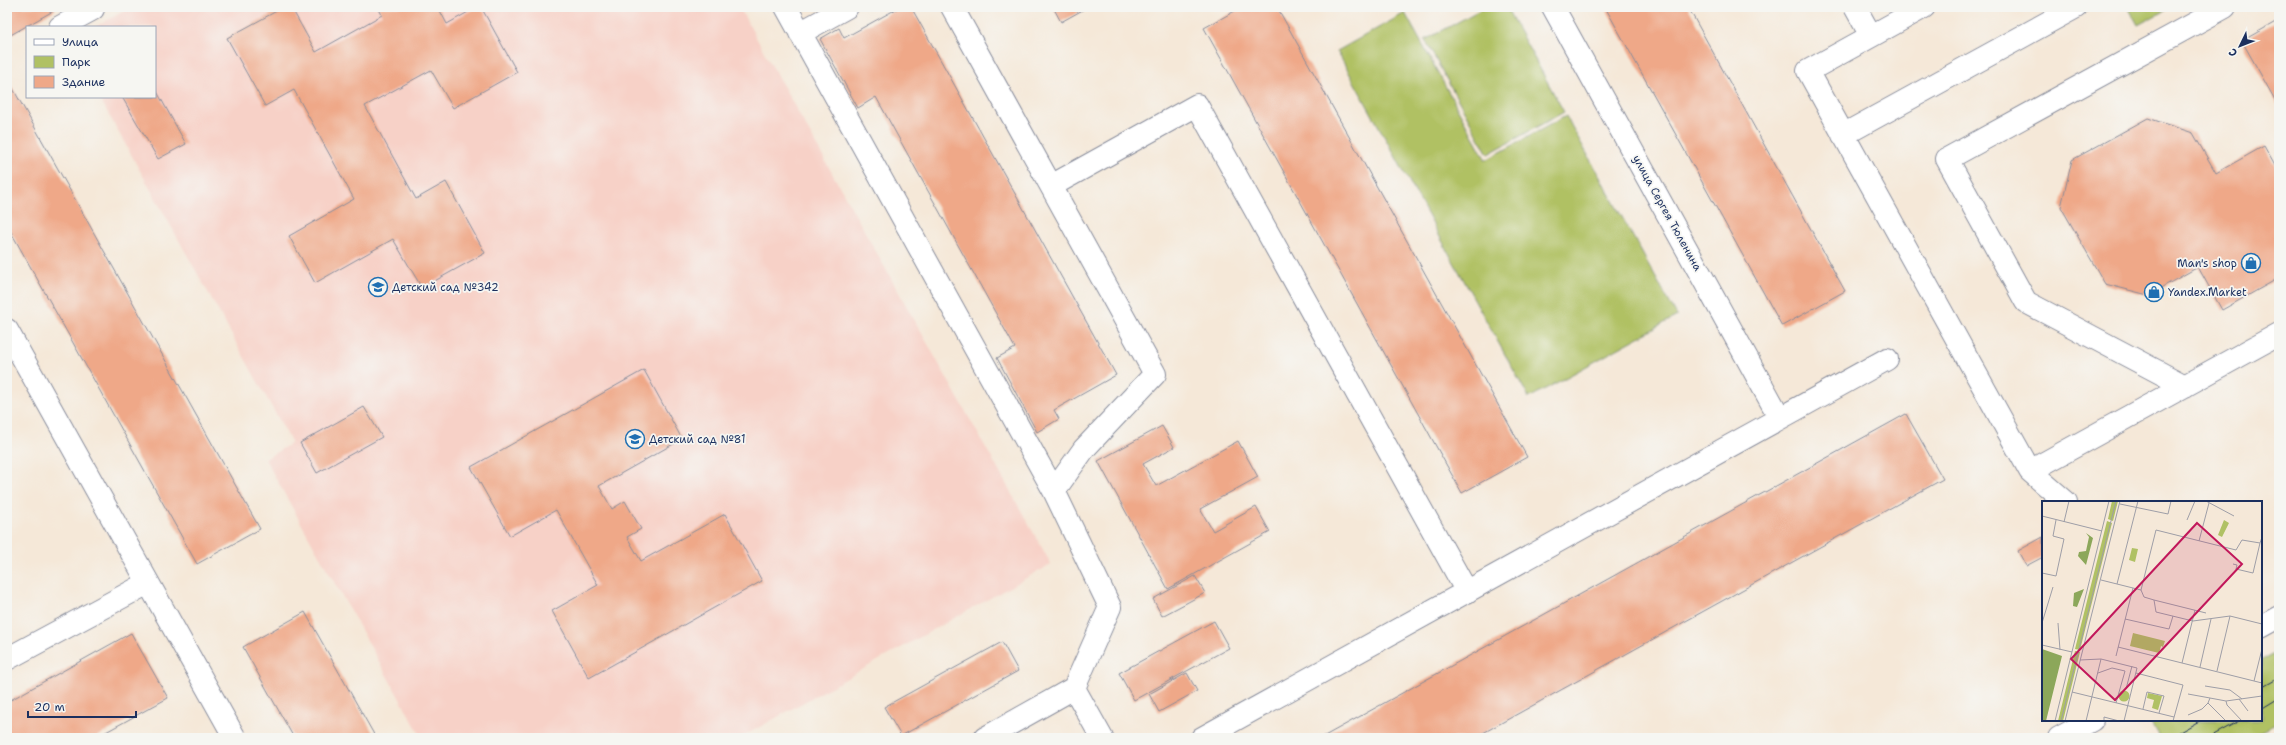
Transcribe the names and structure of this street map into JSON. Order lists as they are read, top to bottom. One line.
{"streets":{"street":["улица Сергея Тюленина"]},"places":{"shop":["Man's shop","Yandex.Market"],"school or university":["Детский сад №342","Детский сад №81"]},"legend":["Улица","Парк","Здание"],"scale_bar":"20 m","north":"bottom left"}
